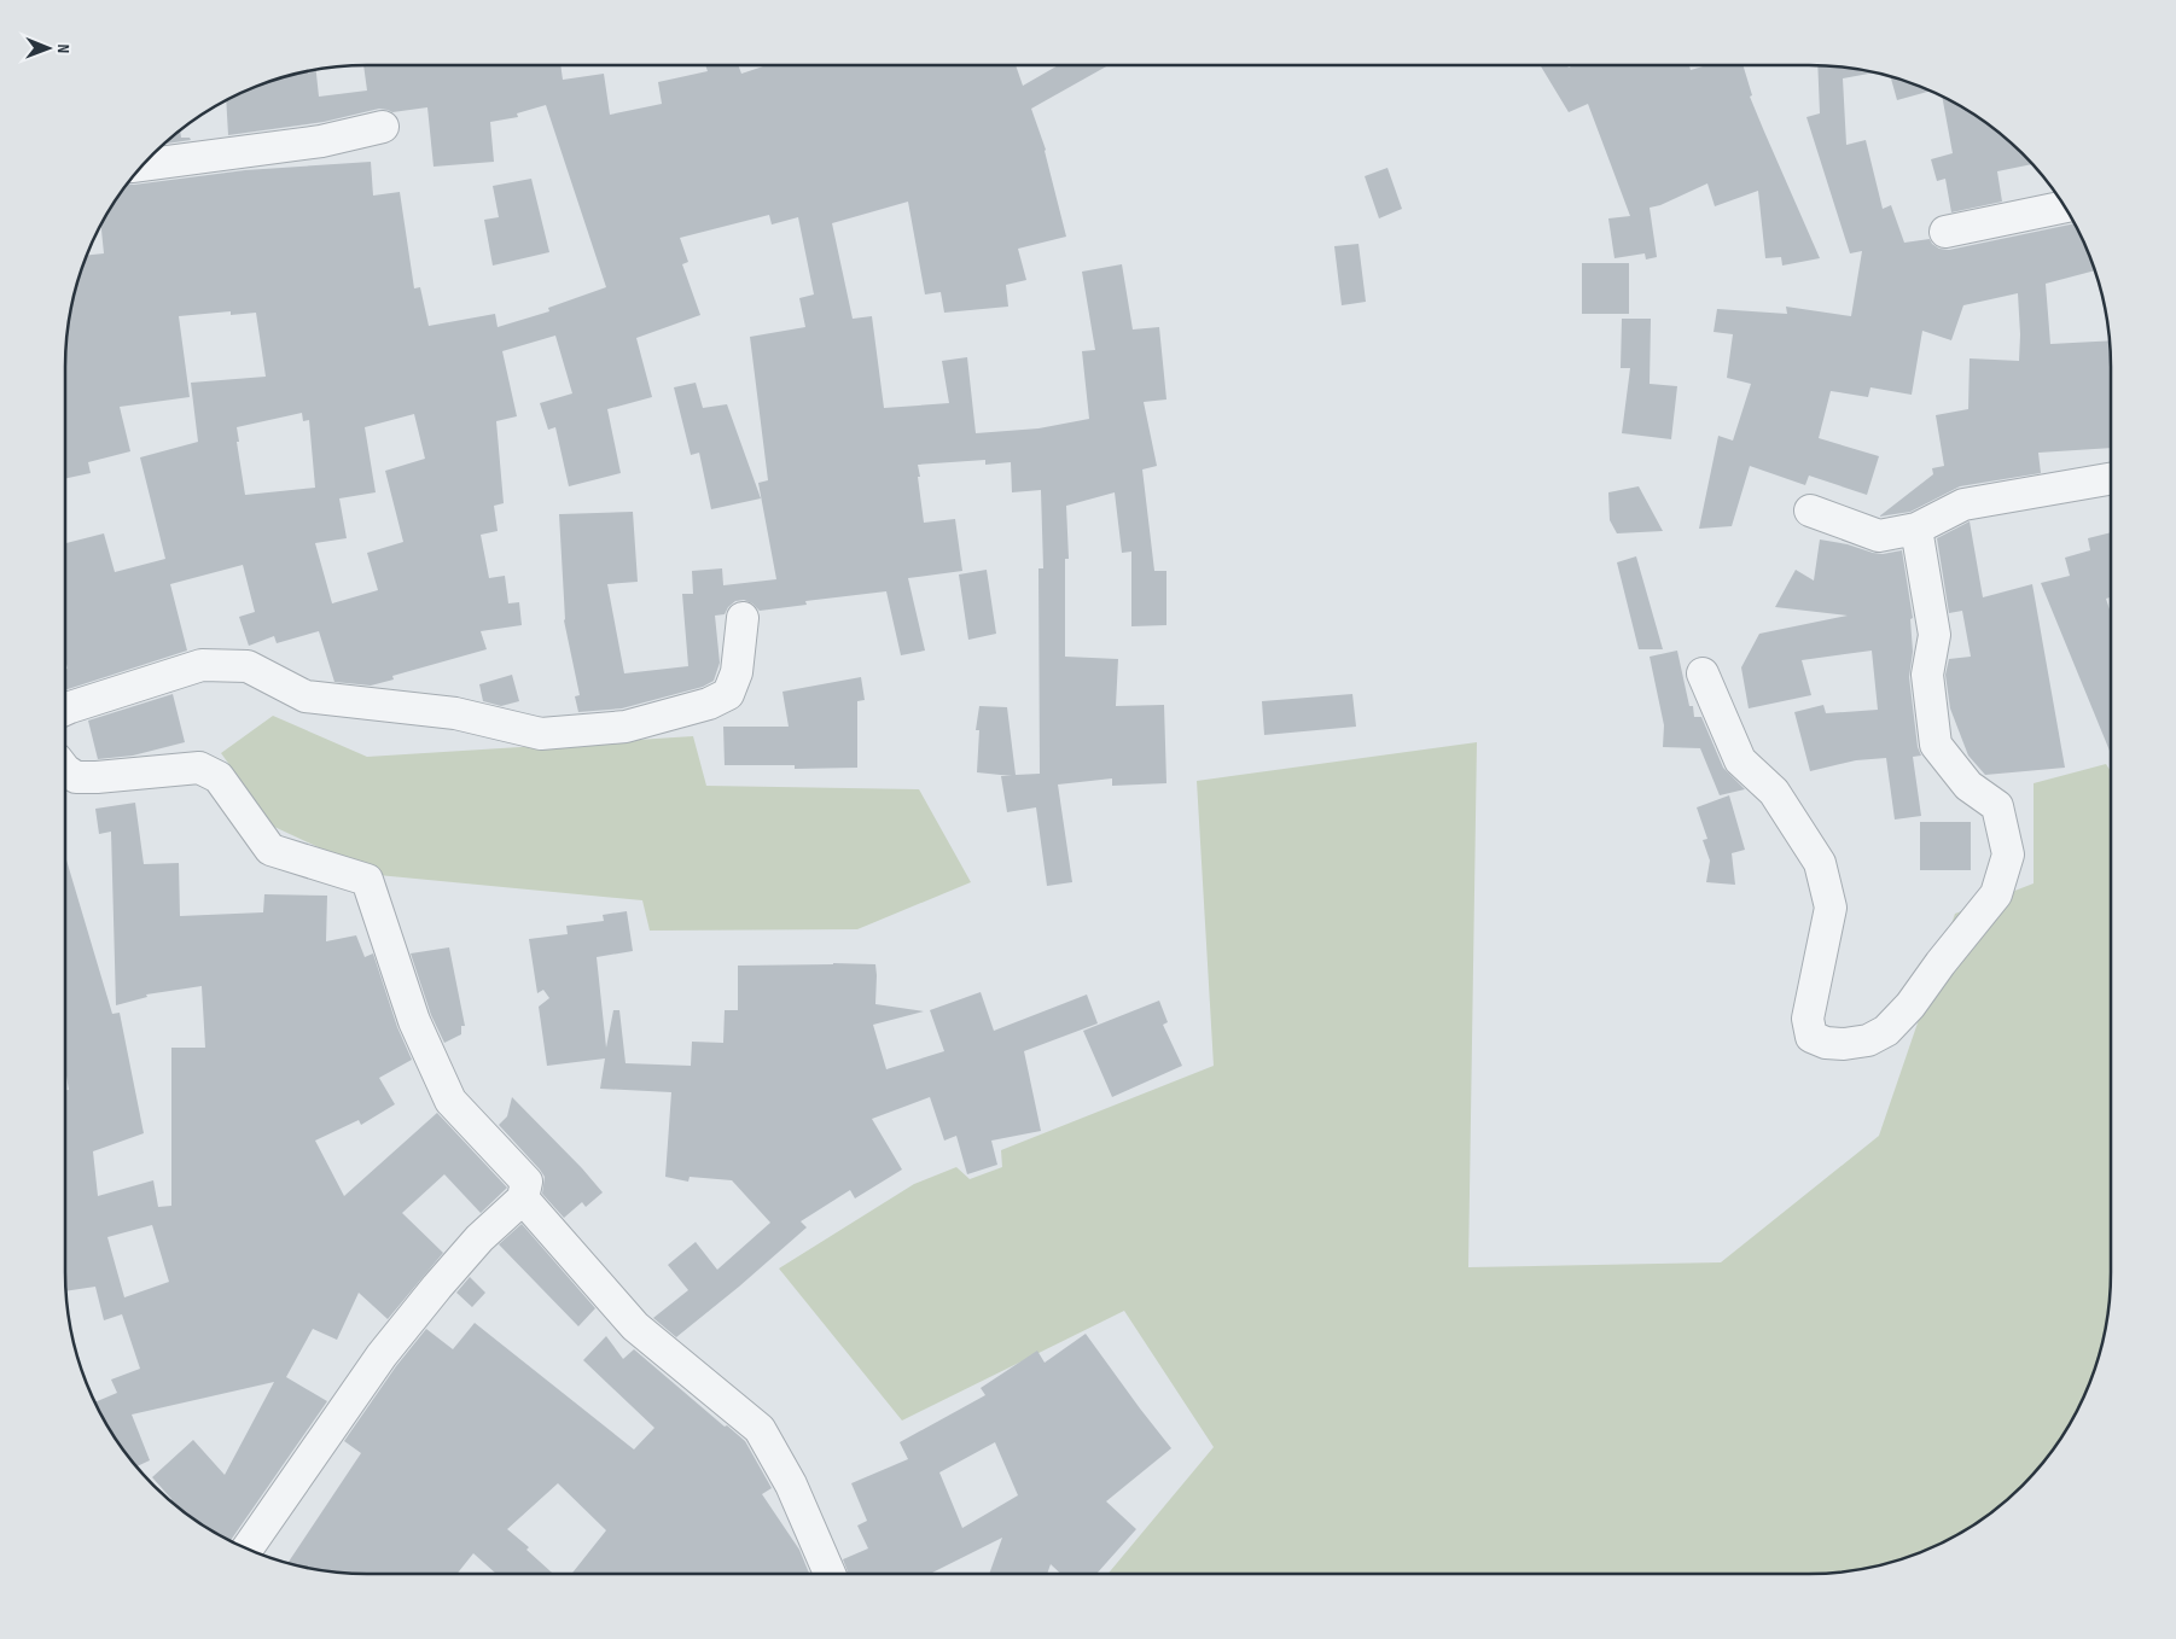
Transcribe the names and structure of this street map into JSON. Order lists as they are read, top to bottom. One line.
{"north":"right"}
